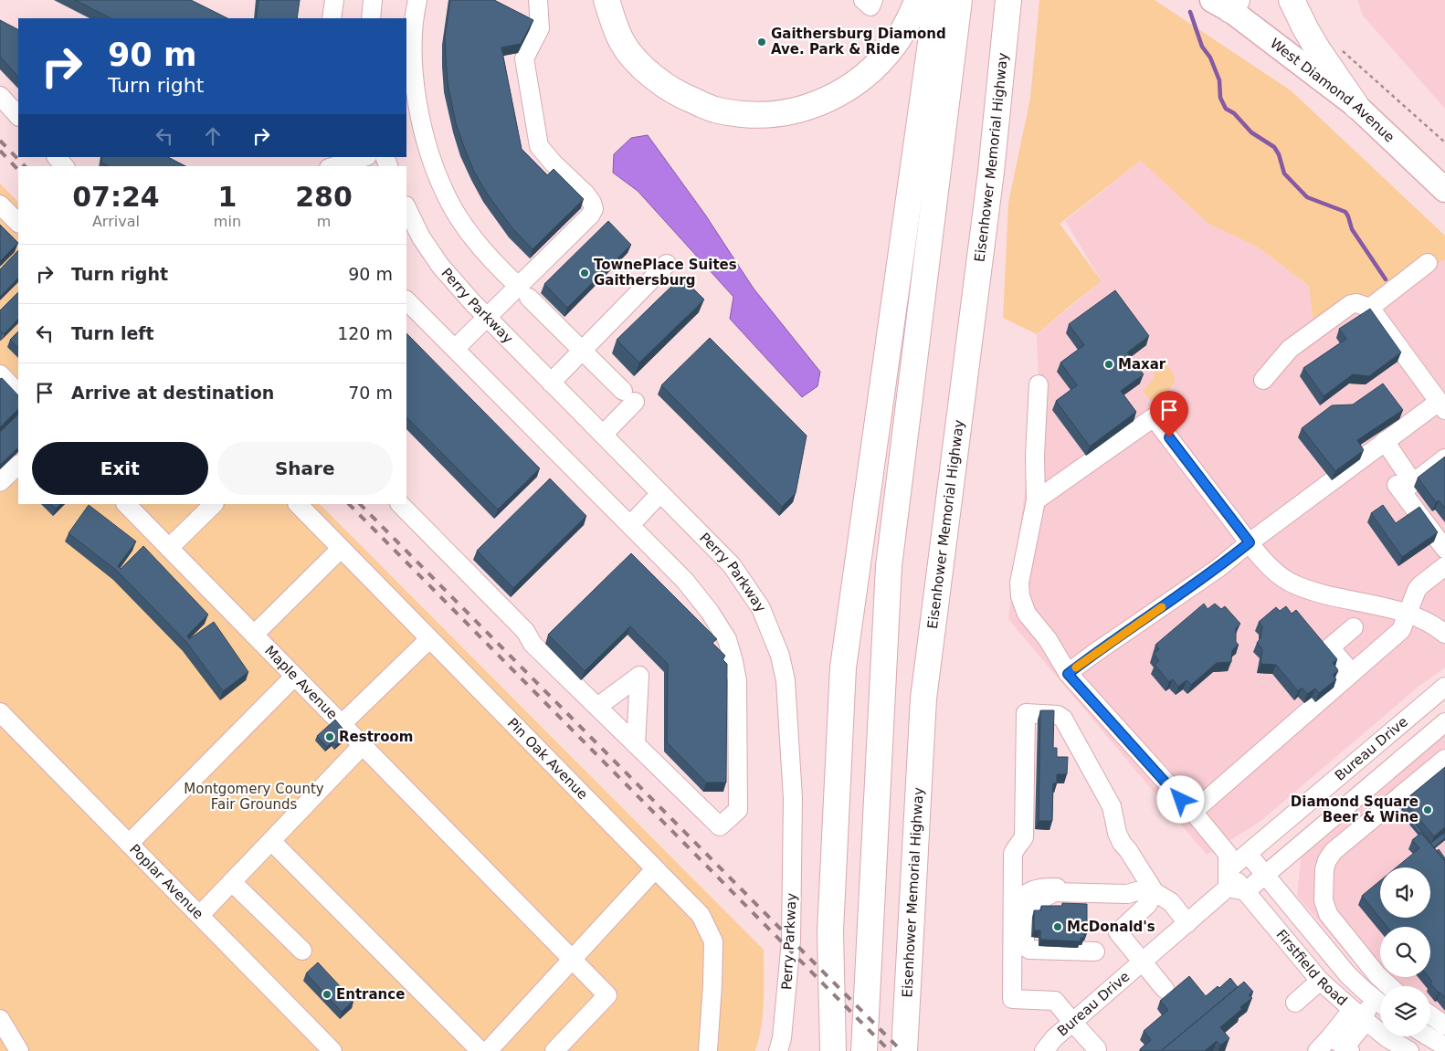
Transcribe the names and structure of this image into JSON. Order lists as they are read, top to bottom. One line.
{"streets":{"highway":["Eisenhower Memorial Highway"],"main road":["West Diamond Avenue"],"street":["Perry Parkway","Maple Avenue","Bureau Drive","Pin Oak Avenue","Poplar Avenue","Firstfield Road"]},"crossings":[["Bureau Drive","Firstfield Road"]],"parks":["Montgomery County Fair Grounds"],"places":["Gaithersburg Diamond Ave. Park & Ride","TownePlace Suites Gaithersburg","Maxar","Restroom","Diamond Square Beer & Wine","McDonald's","Entrance"],"page":{"turn":["90 m","Turn right"],"eta":["07:24","Arrival","1","min","280","m"],"list":[{"name":"Turn right","value":"90 m"},{"name":"Turn left","value":"120 m"},{"name":"Arrive at destination","value":"70 m"}],"buttons":["Exit","Share"]}}
